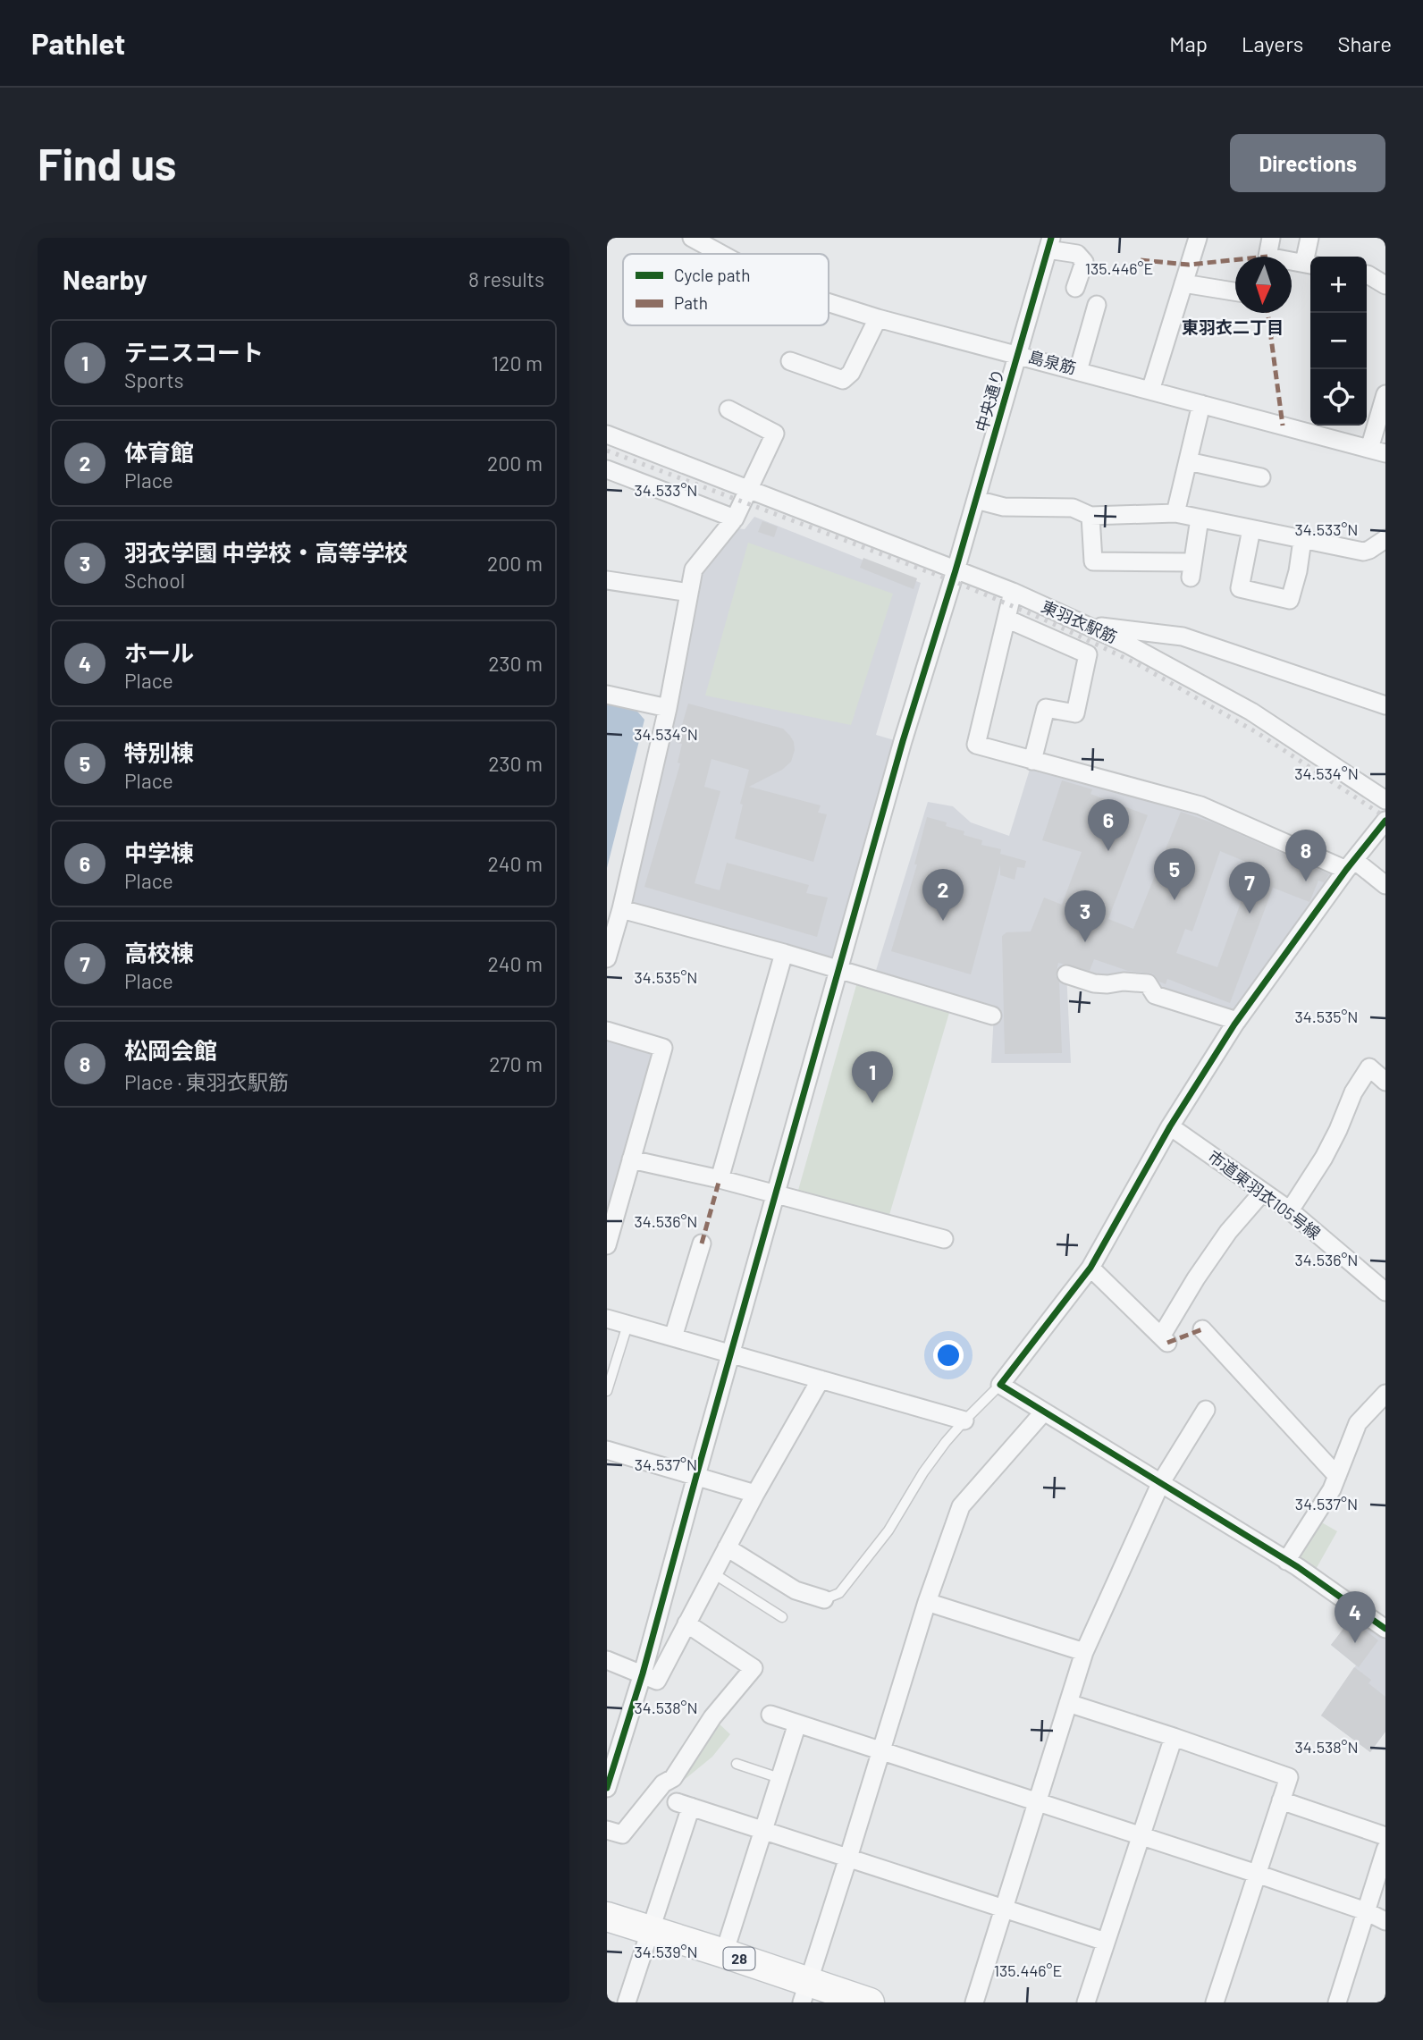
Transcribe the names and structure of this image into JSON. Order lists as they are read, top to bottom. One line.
{"streets":{"main road":["28"],"street":["島泉筋","中央通り","東羽衣駅筋","市道東羽衣105号線"]},"crossings":[["島泉筋","中央通り"],["中央通り","東羽衣駅筋"]],"districts":["東羽衣二丁目"],"legend":["Cycle path","Path"],"north":"bottom","page":{"header":"Pathlet","nav":["Map","Layers","Share"],"buttons":"Directions","title":"Find us","heading":["Nearby","8 results"],"map_buttons":["+","−"],"list":[{"mark":"1","name":"テニスコート","note":"Sports","value":"120 m"},{"mark":"2","name":"体育館","note":"Place","value":"200 m"},{"mark":"3","name":"羽衣学園 中学校・高等学校","note":"School","value":"200 m"},{"mark":"4","name":"ホール","note":"Place","value":"230 m"},{"mark":"5","name":"特別棟","note":"Place","value":"230 m"},{"mark":"6","name":"中学棟","note":"Place","value":"240 m"},{"mark":"7","name":"高校棟","note":"Place","value":"240 m"},{"mark":"8","name":"松岡会館","note":"Place · 東羽衣駅筋","value":"270 m"}],"pins":["6","8","5","7","2","3","1","4"]},"coordinates":["135.446°E","34.533°N","34.534°N","34.535°N","34.536°N","34.537°N","34.538°N","34.539°N"]}
